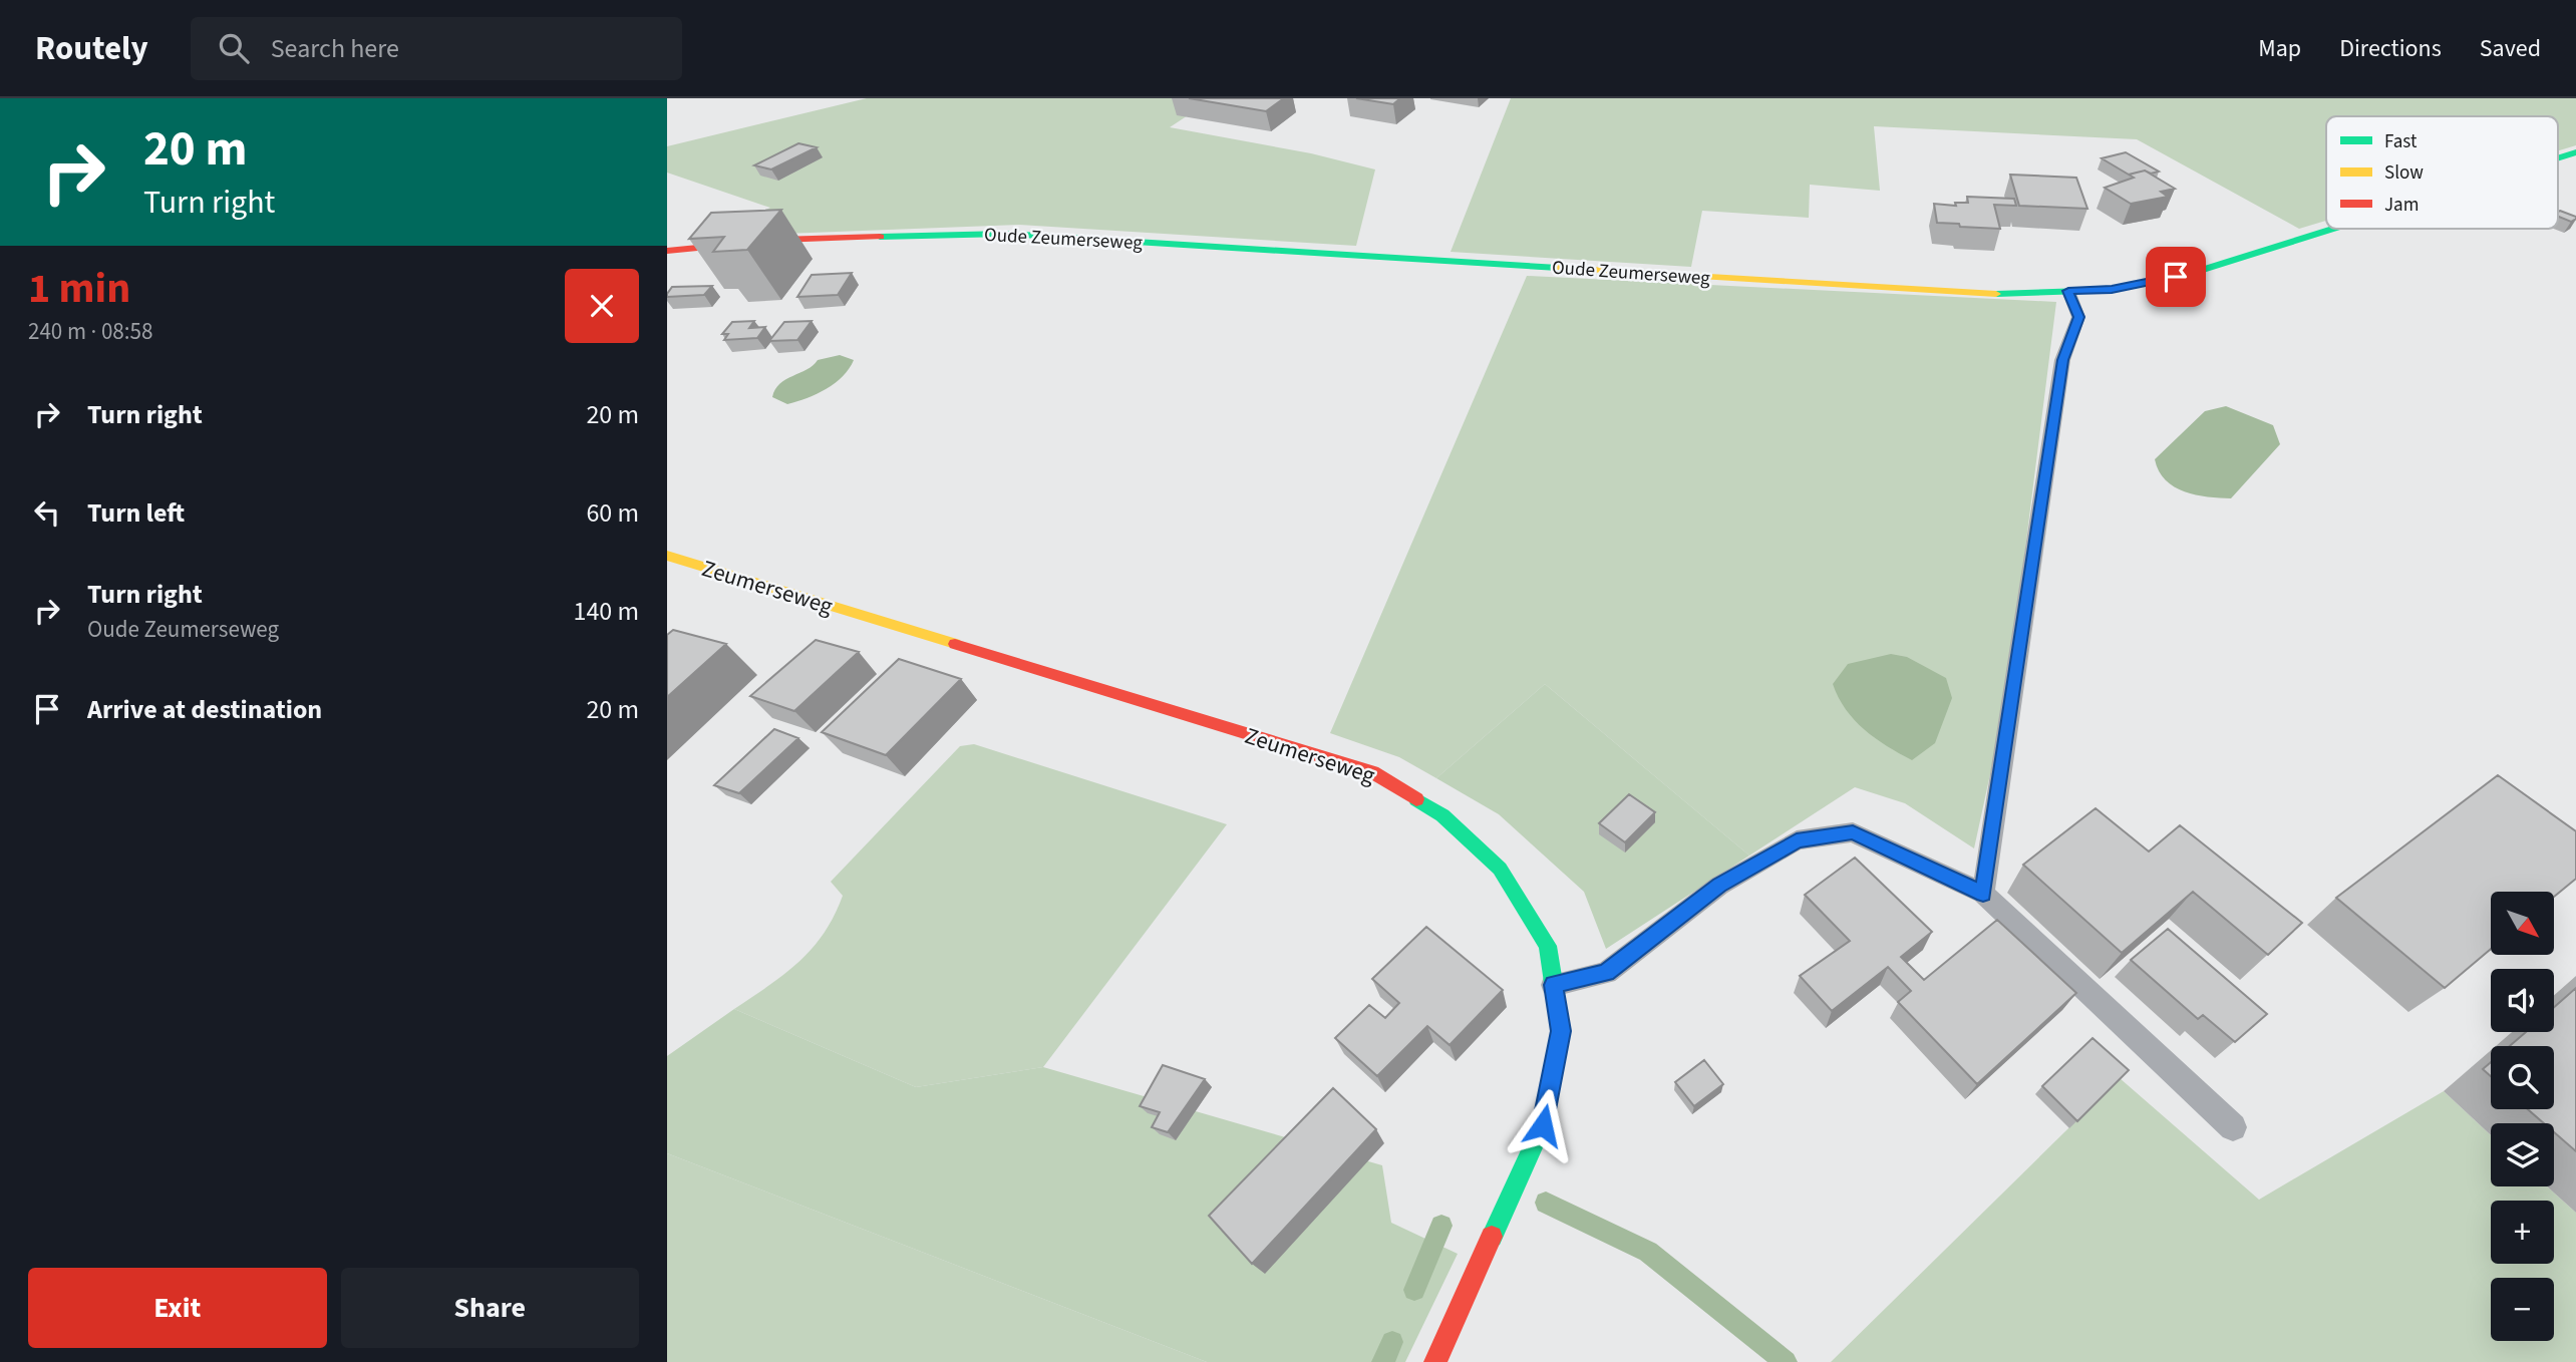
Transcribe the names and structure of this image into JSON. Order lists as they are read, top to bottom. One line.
{"streets":{"street":["Oude Zeumerseweg","Zeumerseweg"]},"legend":["Fast","Slow","Jam"],"north":"bottom right","page":{"header":"Routely","search":"Search here","nav":["Map","Directions","Saved"],"turn":["20 m","Turn right"],"heading":["1 min","240 m · 08:58"],"list":[{"name":"Turn right","value":"20 m"},{"name":"Turn left","value":"60 m"},{"name":"Turn right","note":"Oude Zeumerseweg","value":"140 m"},{"name":"Arrive at destination","value":"20 m"}],"map_buttons":["+","−"],"buttons":["Exit","Share"]}}
